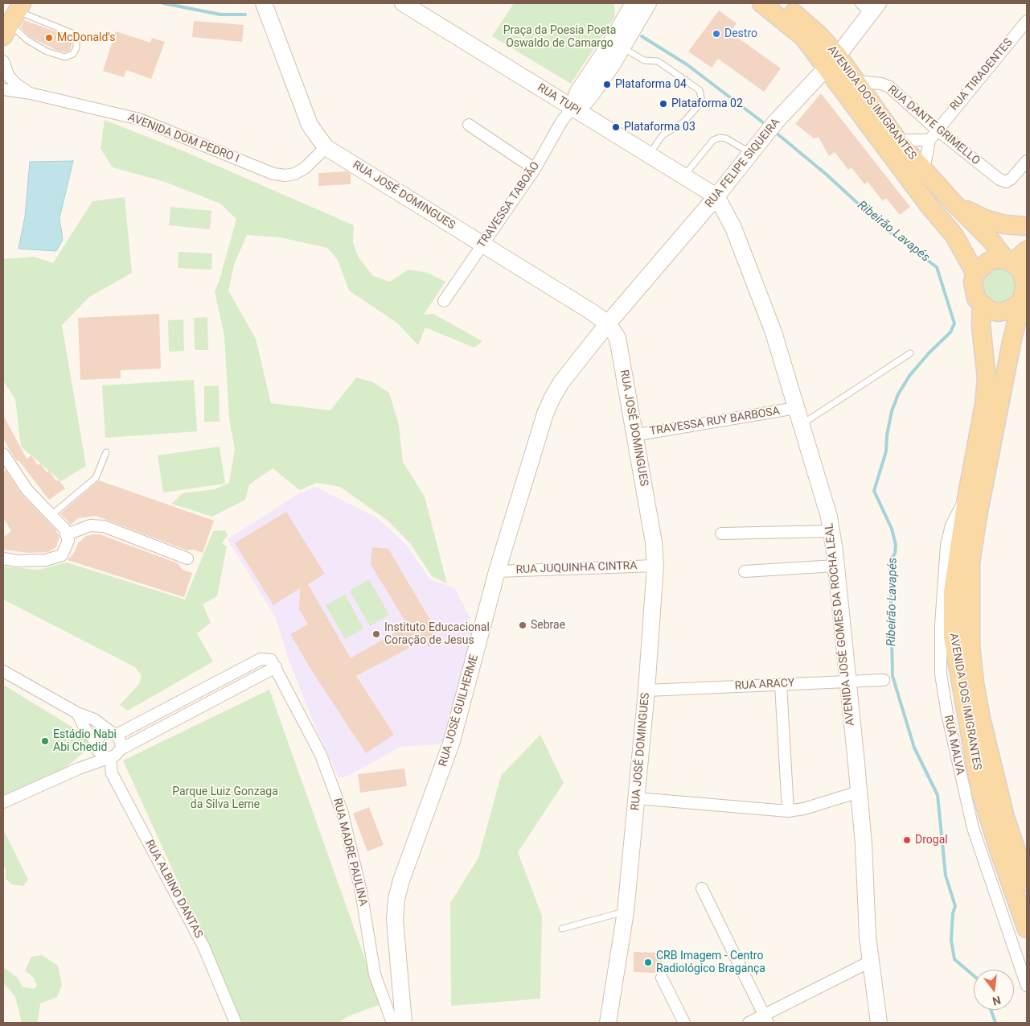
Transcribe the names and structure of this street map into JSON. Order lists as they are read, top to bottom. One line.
{"streets":{"main road":["AVENIDA DOS IMIGRANTES"],"street":["RUA TIRADENTES","RUA TUPI","RUA DANTE GRIMELLO","AVENIDA DOM PEDRO I","RUA FELIPE SIQUEIRA","RUA JOSÉ DOMINGUES","TRAVESSA TABOÃO","TRAVESSA RUY BARBOSA","RUA JUQUINHA CINTRA","AVENIDA JOSÉ GOMES DA ROCHA LEAL","RUA ARACY","RUA JOSÉ GUILHERME","RUA MALVA","RUA MADRE PAULINA","RUA ALBINO DANTAS"]},"crossings":[["RUA TIRADENTES","RUA DANTE GRIMELLO"],["RUA TUPI","RUA FELIPE SIQUEIRA"],["RUA TUPI","TRAVESSA TABOÃO"],["RUA TUPI","AVENIDA JOSÉ GOMES DA ROCHA LEAL"],["AVENIDA DOS IMIGRANTES","RUA DANTE GRIMELLO"],["AVENIDA DOS IMIGRANTES","RUA FELIPE SIQUEIRA"],["AVENIDA DOS IMIGRANTES","RUA MALVA"],["AVENIDA DOM PEDRO I","RUA JOSÉ DOMINGUES"],["RUA FELIPE SIQUEIRA","RUA JOSÉ DOMINGUES"],["RUA FELIPE SIQUEIRA","AVENIDA JOSÉ GOMES DA ROCHA LEAL"],["RUA FELIPE SIQUEIRA","RUA JOSÉ GUILHERME"],["RUA JOSÉ DOMINGUES","TRAVESSA TABOÃO"],["RUA JOSÉ DOMINGUES","TRAVESSA RUY BARBOSA"],["RUA JOSÉ DOMINGUES","RUA JUQUINHA CINTRA"],["RUA JOSÉ DOMINGUES","RUA ARACY"],["RUA JOSÉ DOMINGUES","RUA JOSÉ GUILHERME"],["TRAVESSA RUY BARBOSA","AVENIDA JOSÉ GOMES DA ROCHA LEAL"],["RUA JUQUINHA CINTRA","RUA JOSÉ GUILHERME"],["AVENIDA JOSÉ GOMES DA ROCHA LEAL","RUA ARACY"]],"water":["Ribeirão Lavapés"],"parks":["Praça da Poesia Poeta Oswaldo de Camargo","Parque Luiz Gonzaga da Silva Leme"],"places":["Destro","McDonald's","Plataforma 04","Plataforma 02","Plataforma 03","Sebrae","Instituto Educacional Coração de Jesus","Estádio Nabi Abi Chedid","Drogal","CRB Imagem - Centro Radiológico Bragança"],"north":"bottom"}
